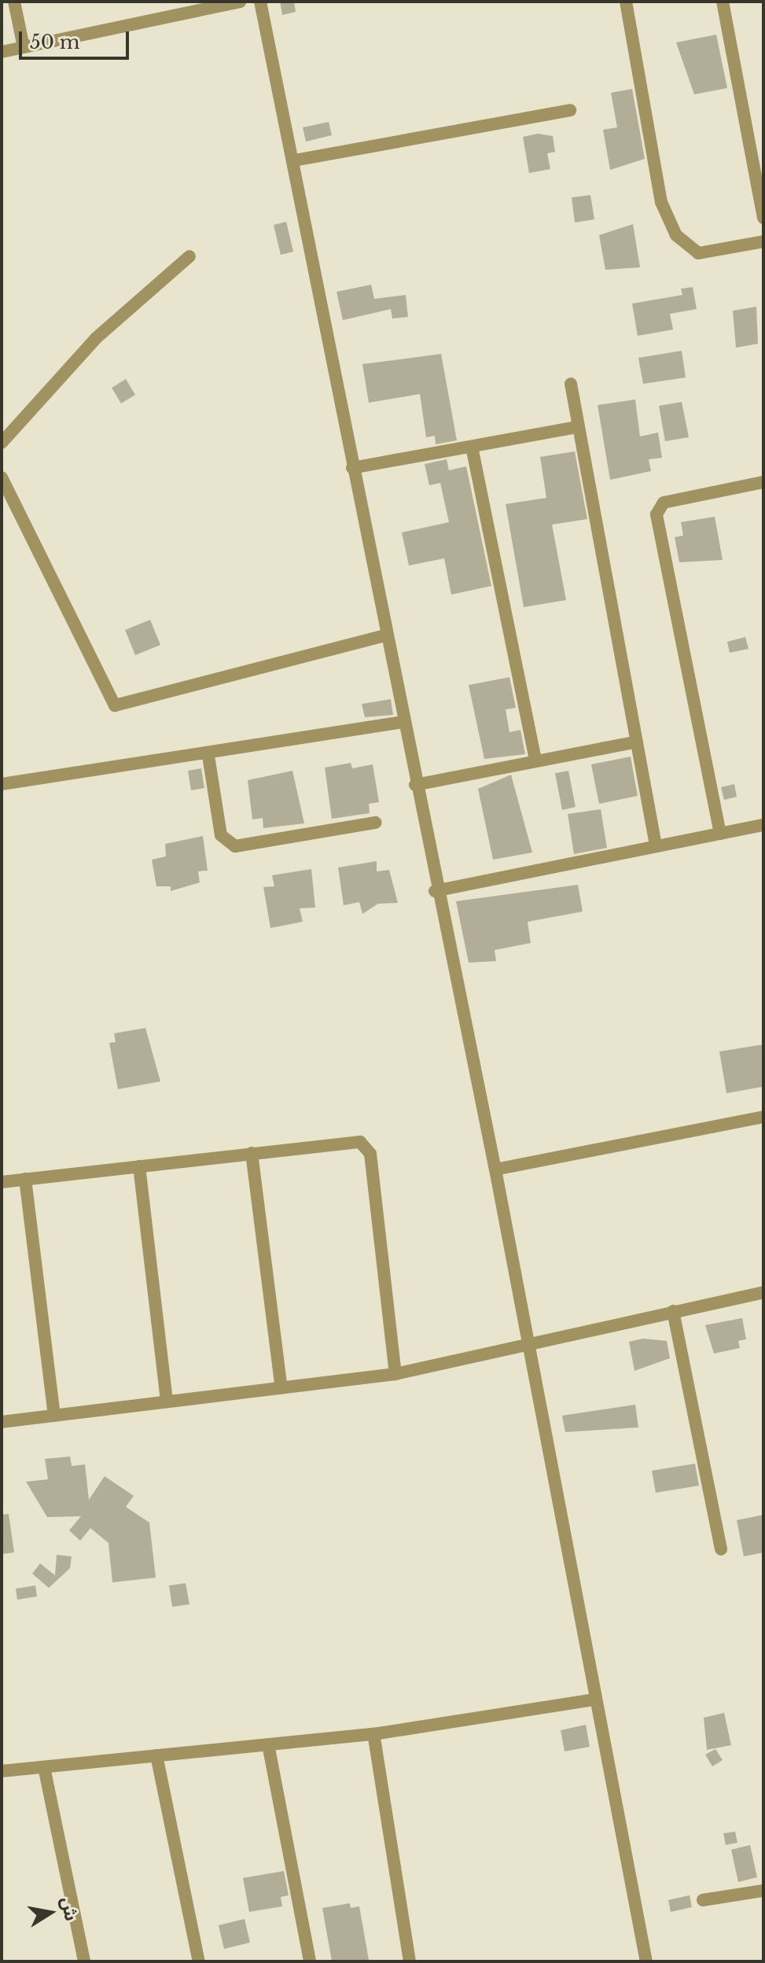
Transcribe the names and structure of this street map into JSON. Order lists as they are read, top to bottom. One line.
{"scale_bar":"50 m","north":"right"}
